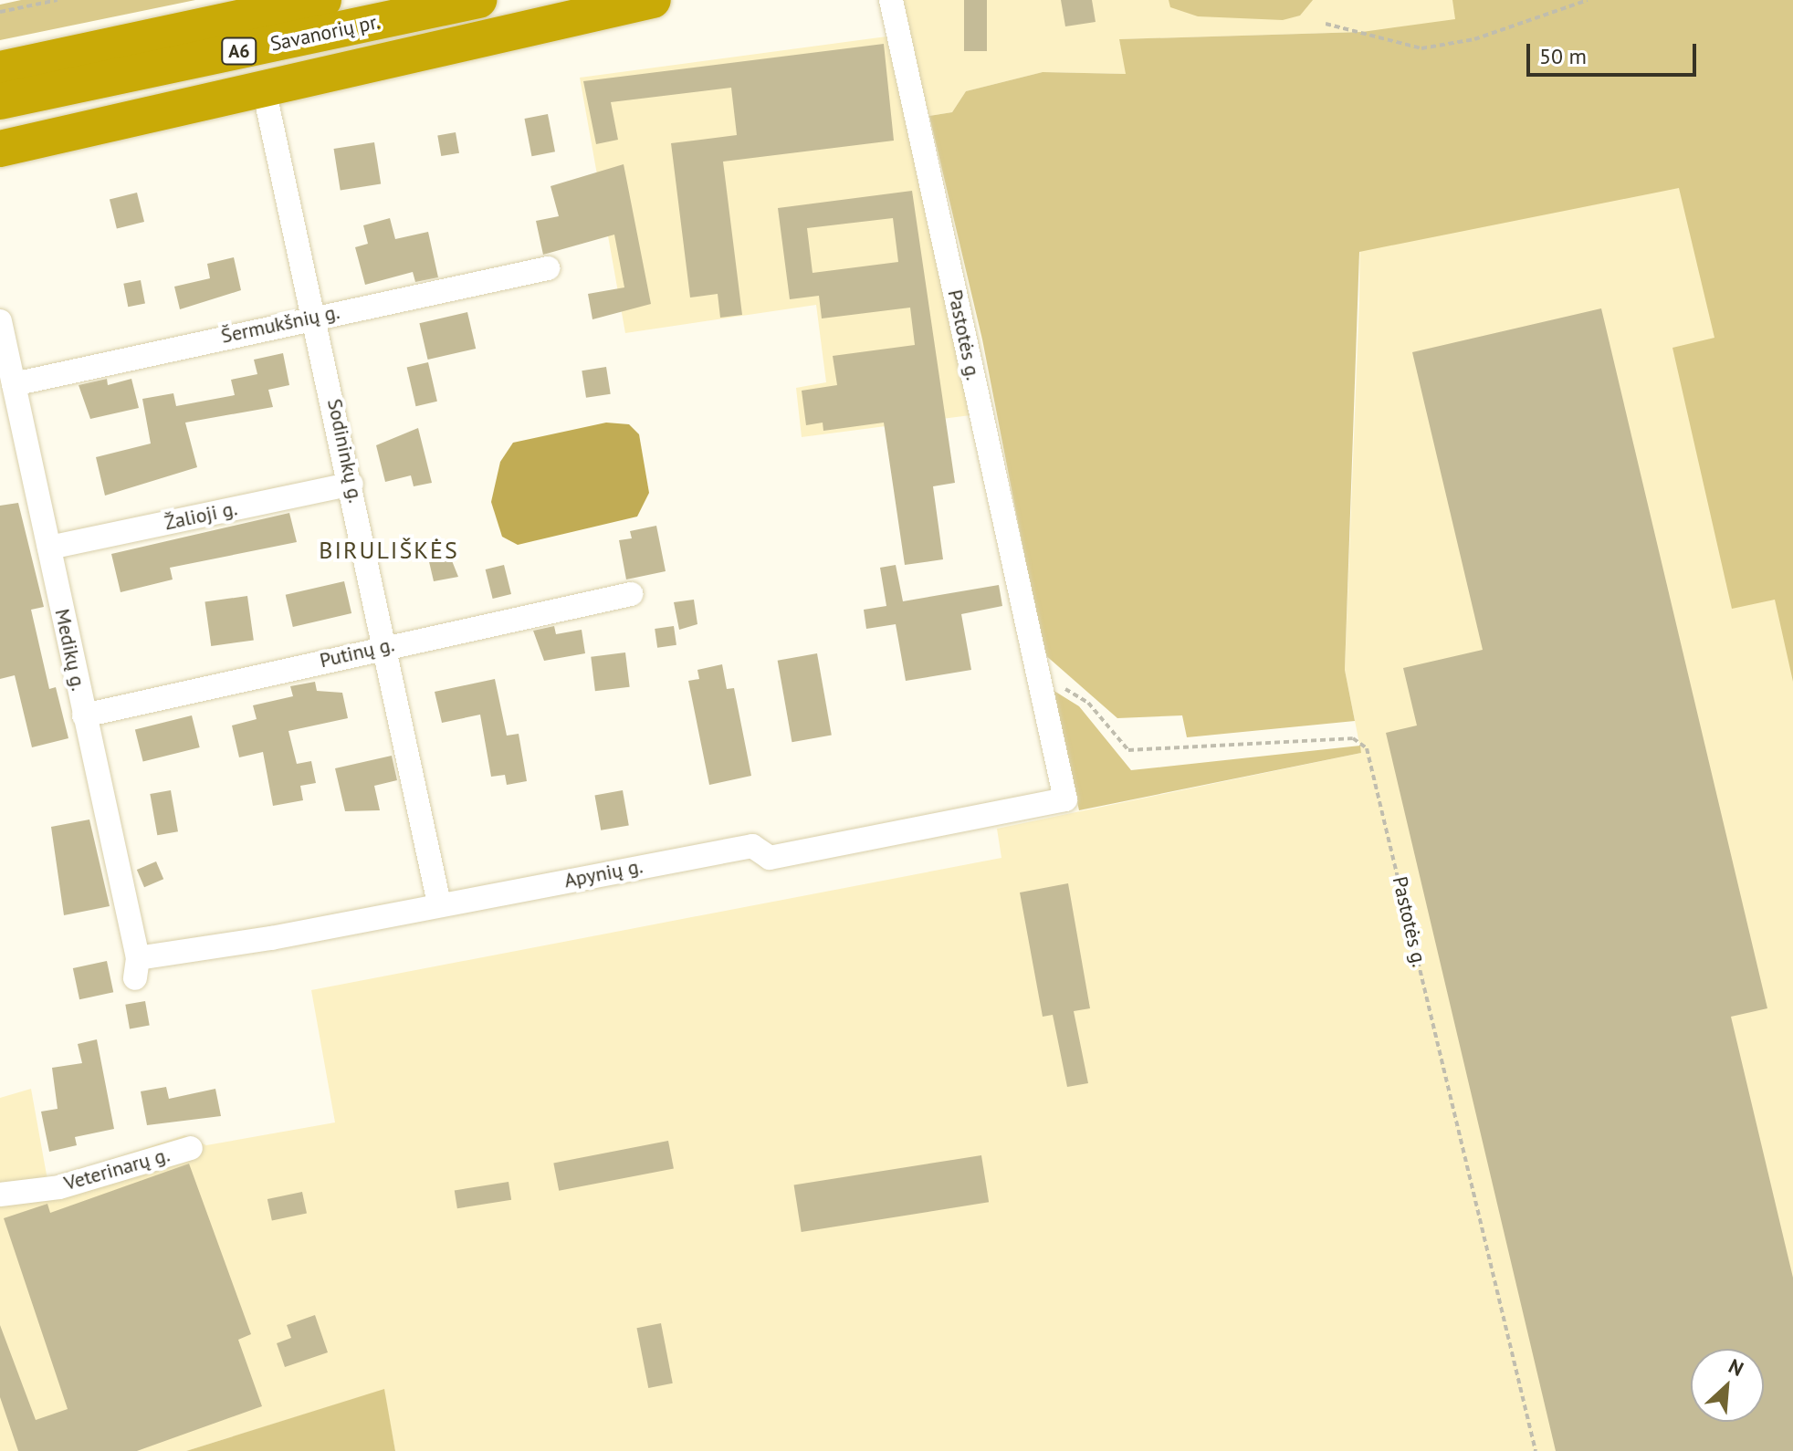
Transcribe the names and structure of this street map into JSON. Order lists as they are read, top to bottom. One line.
{"streets":{"highway":["Savanorių pr.","A6"],"street":["Šermukšnių g.","Pastotės g.","Sodininkų g.","Žalioji g.","Medikų g.","Putinų g.","Apynių g.","Veterinarų g."]},"crossings":[["Šermukšnių g.","Sodininkų g."],["Šermukšnių g.","Medikų g."],["Pastotės g.","Apynių g."],["Sodininkų g.","Žalioji g."],["Sodininkų g.","Putinų g."],["Sodininkų g.","Apynių g."],["Žalioji g.","Medikų g."],["Medikų g.","Putinų g."],["Medikų g.","Apynių g."]],"districts":["BIRULIŠKĖS"],"scale_bar":"50 m","north":"top right"}
